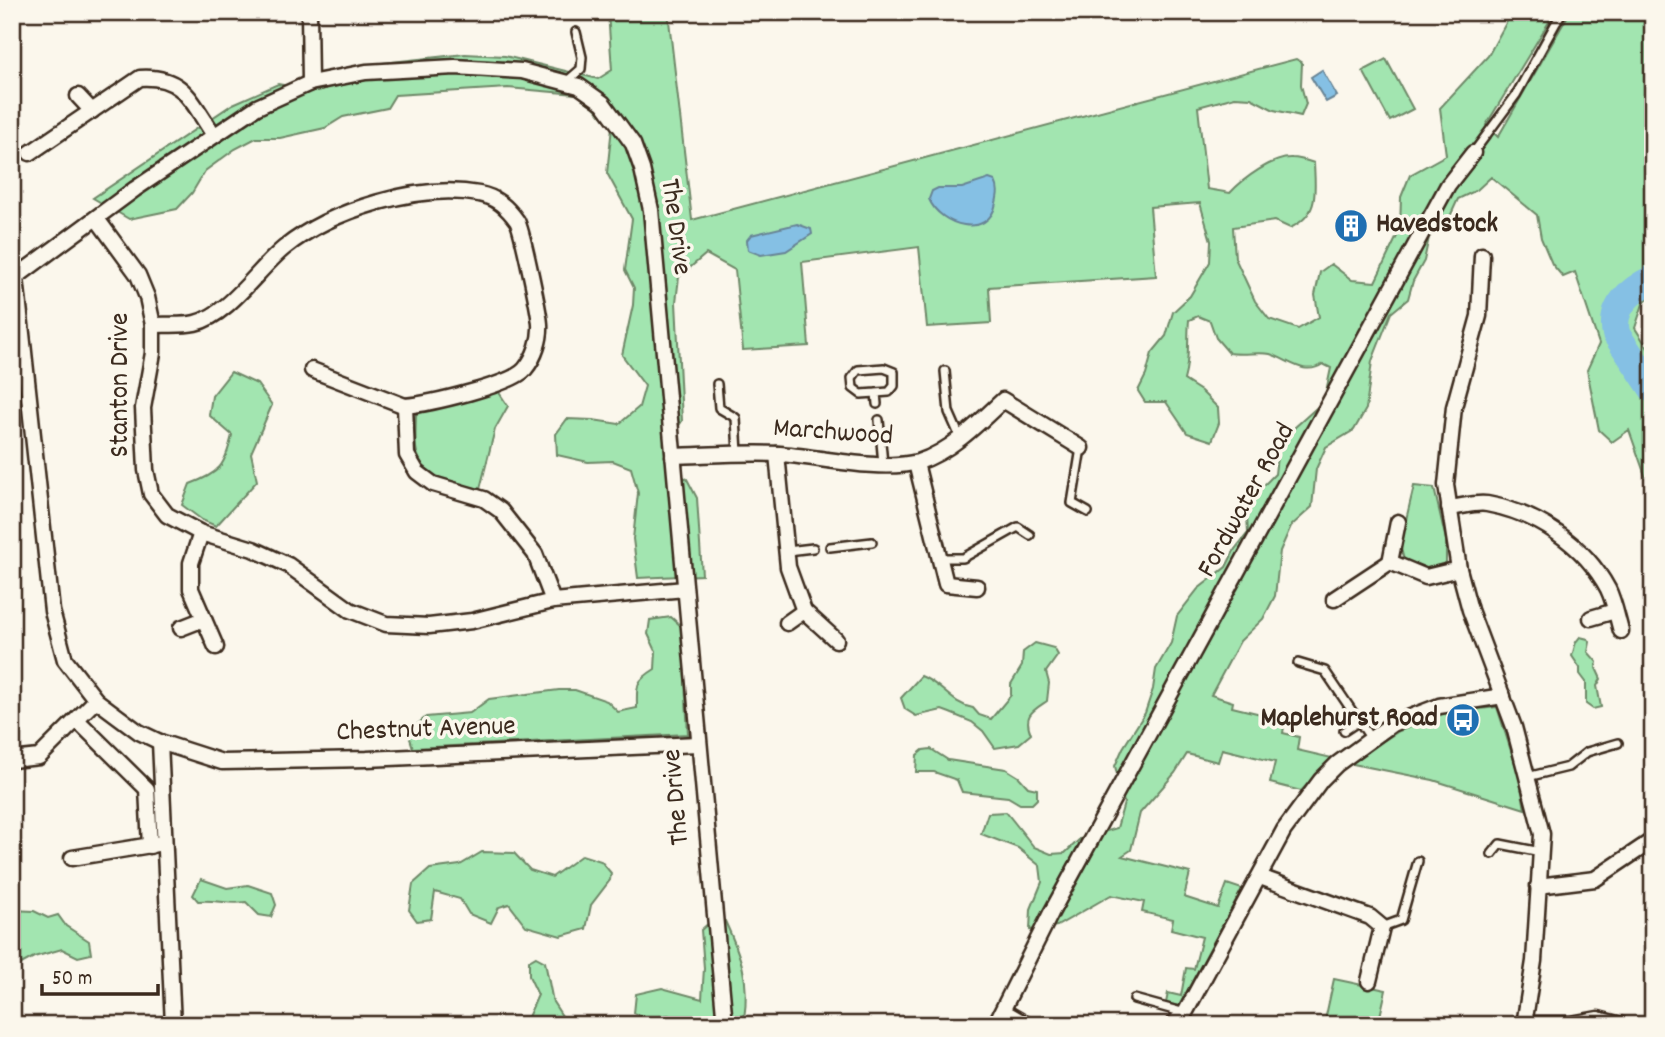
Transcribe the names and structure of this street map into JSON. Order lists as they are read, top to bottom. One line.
{"streets":{"street":["The Drive","Stanton Drive","Marchwood","Fordwater Road","Chestnut Avenue"]},"crossings":[["The Drive","Stanton Drive"],["The Drive","Marchwood"],["The Drive","Chestnut Avenue"]],"places":{"building":["Havedstock"],"bus stop":["Maplehurst Road"]},"scale_bar":"50 m"}
